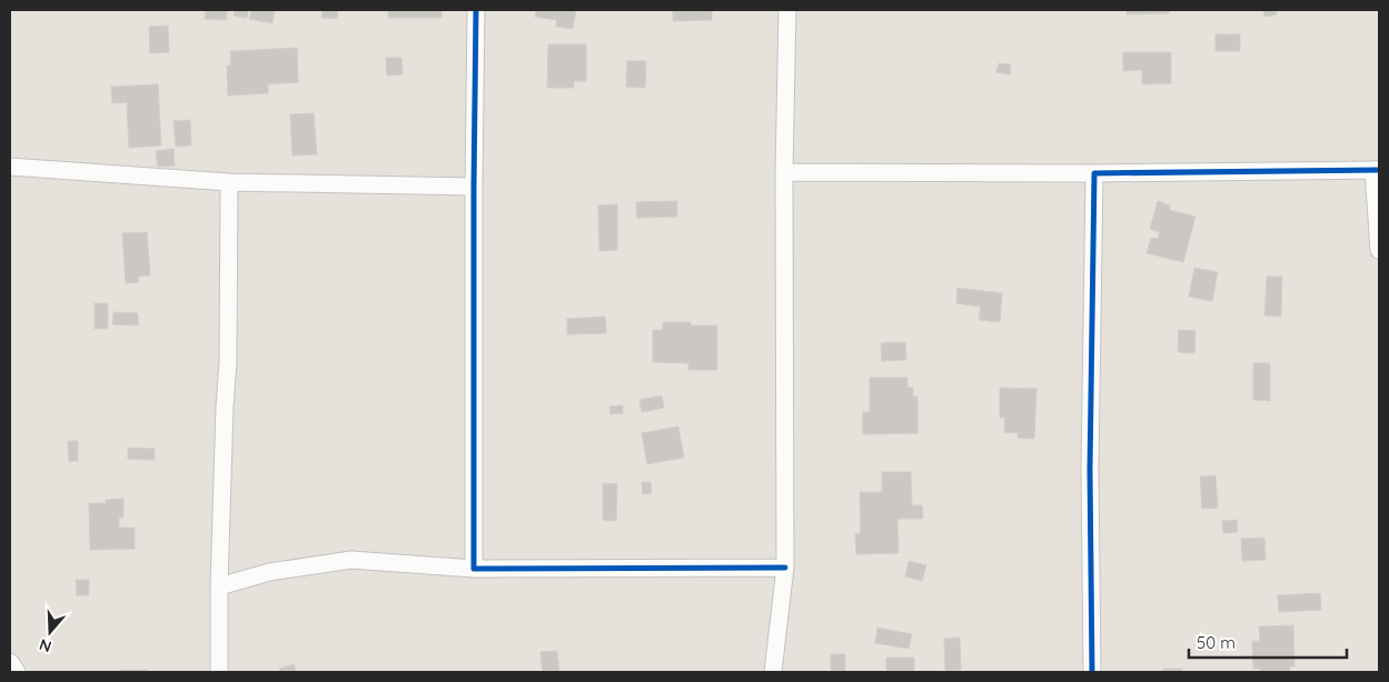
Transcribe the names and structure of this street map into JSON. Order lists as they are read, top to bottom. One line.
{"scale_bar":"50 m","north":"bottom"}
